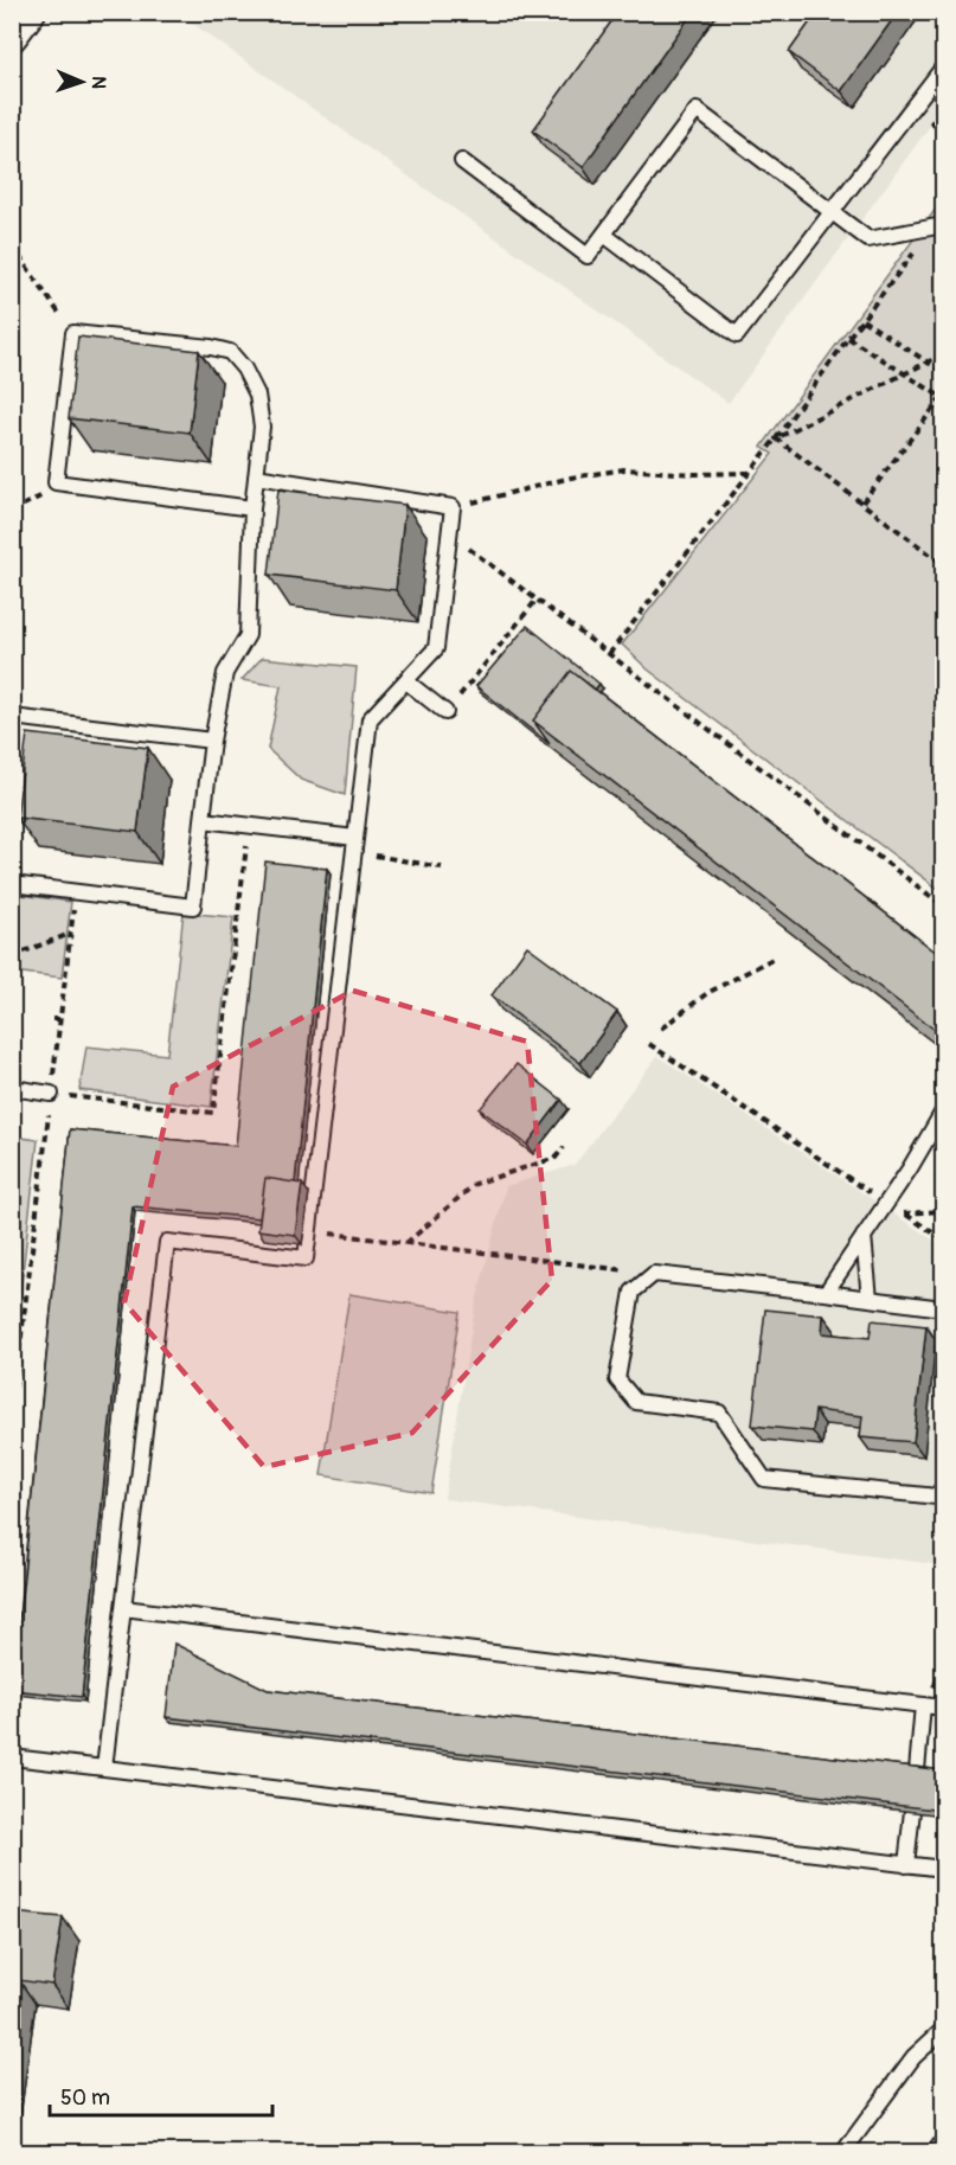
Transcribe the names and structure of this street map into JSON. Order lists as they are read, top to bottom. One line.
{"scale_bar":"50 m","north":"right"}
